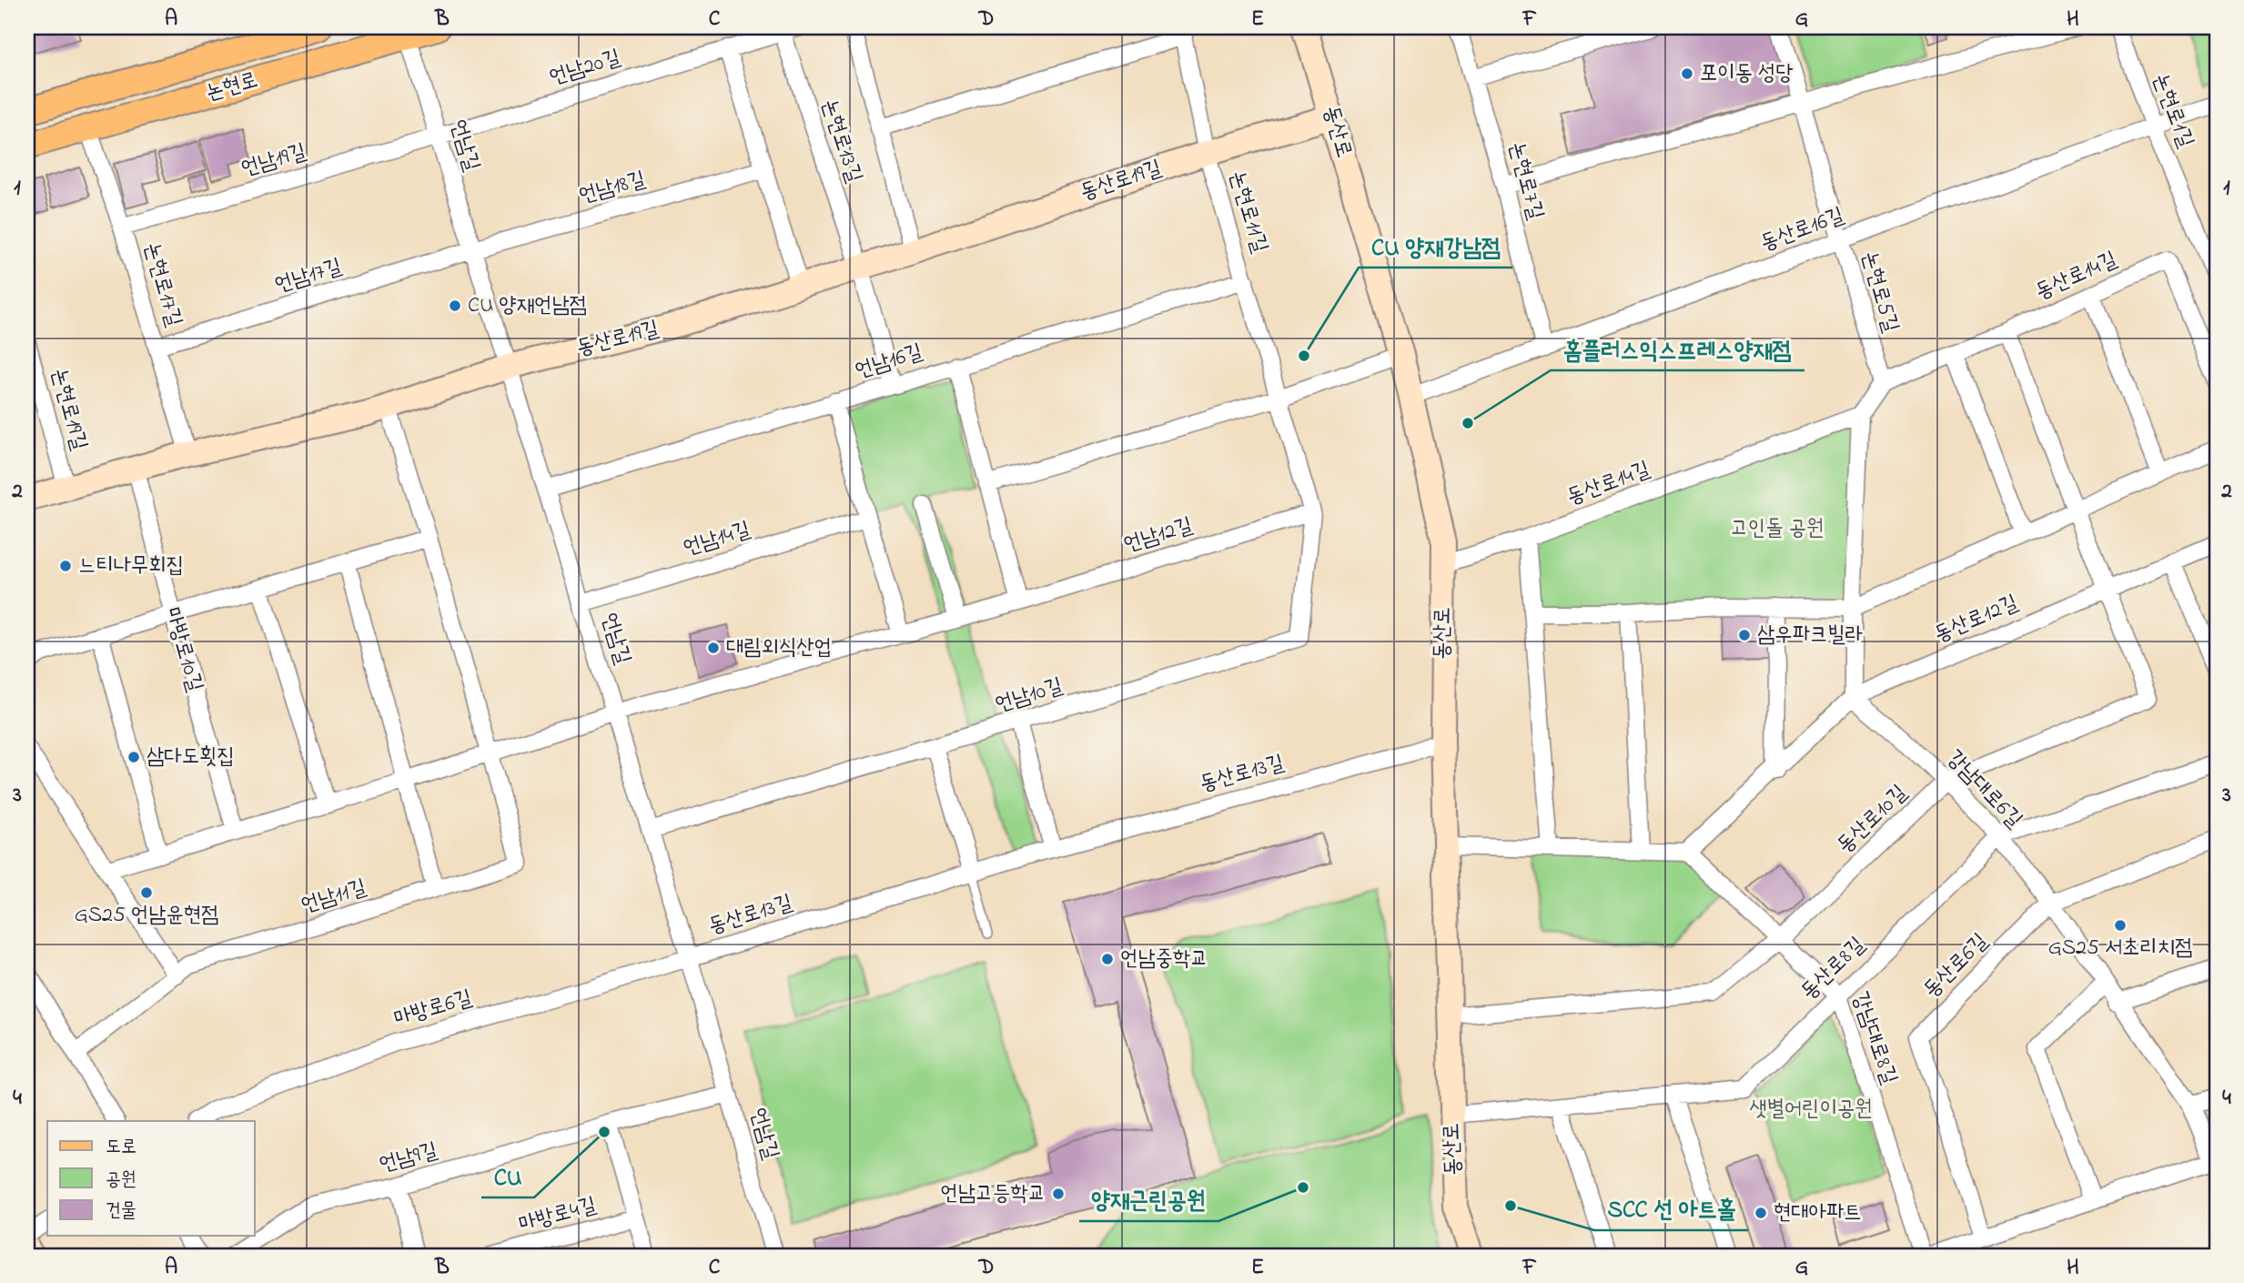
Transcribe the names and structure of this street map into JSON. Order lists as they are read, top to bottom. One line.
{"streets":{"main road":["논현로"],"street":["언남20길","논현로1길","동산로","논현로13길","언남길","언남19길","동산로19길","논현로7길","언남18길","논현로11길","동산로16길","언남17길","동산로14길","논현로17길","논현로5길","언남16길","논현로19길","언남12길","언남14길","동산로12길","마방로10길","언남10길","동산로13길","강남대로6길","동산로10길","언남11길","동산로6길","동산로8길","마방로6길","강남대로8길","언남9길","마방로4길"]},"crossings":[["언남20길","논현로13길"],["언남20길","언남길"],["언남20길","언남19길"],["논현로","언남길"],["논현로","논현로17길"],["논현로1길","동산로16길"],["동산로","동산로19길"],["동산로","동산로16길"],["동산로","동산로14길"],["동산로","동산로13길"],["동산로","동산로10길"],["동산로","동산로8길"],["논현로13길","동산로19길"],["언남길","언남19길"],["언남길","동산로19길"],["언남길","언남18길"],["언남길","언남17길"],["언남길","언남16길"],["언남길","언남12길"],["언남길","언남14길"],["언남길","언남10길"],["언남길","동산로13길"],["언남길","마방로6길"],["언남길","언남9길"],["언남19길","논현로17길"],["동산로19길","논현로11길"],["논현로7길","동산로16길"],["언남18길","언남17길"],["논현로11길","언남16길"],["논현로11길","언남12길"],["논현로11길","언남10길"],["동산로16길","논현로5길"],["언남17길","논현로17길"],["동산로14길","논현로5길"],["동산로14길","동산로10길"],["언남12길","언남10길"],["동산로12길","강남대로6길"],["동산로12길","동산로10길"],["동산로12길","강남대로8길"],["동산로13길","마방로6길"],["강남대로6길","동산로10길"],["강남대로6길","동산로6길"],["강남대로6길","동산로8길"],["동산로10길","강남대로8길"],["동산로8길","강남대로8길"]],"parks":["고인돌 공원","샛별어린이공원"],"places":["포이동 성당","CU 양재언남점","CU 양재강남점","홈플러스익스프레스양재점","느티나무회집","삼우파크빌라","대림외식산업","삼다도횟집","GS25 언남윤현점","GS25 서초리치점","언남중학교","CU","양재근린공원","언남고등학교","SCC 선 아트홀","현대아파트"],"legend":["도로","공원","건물"],"grid":{"columns":["A","B","C","D","E","F","G","H"],"rows":["1","2","3","4"]}}
